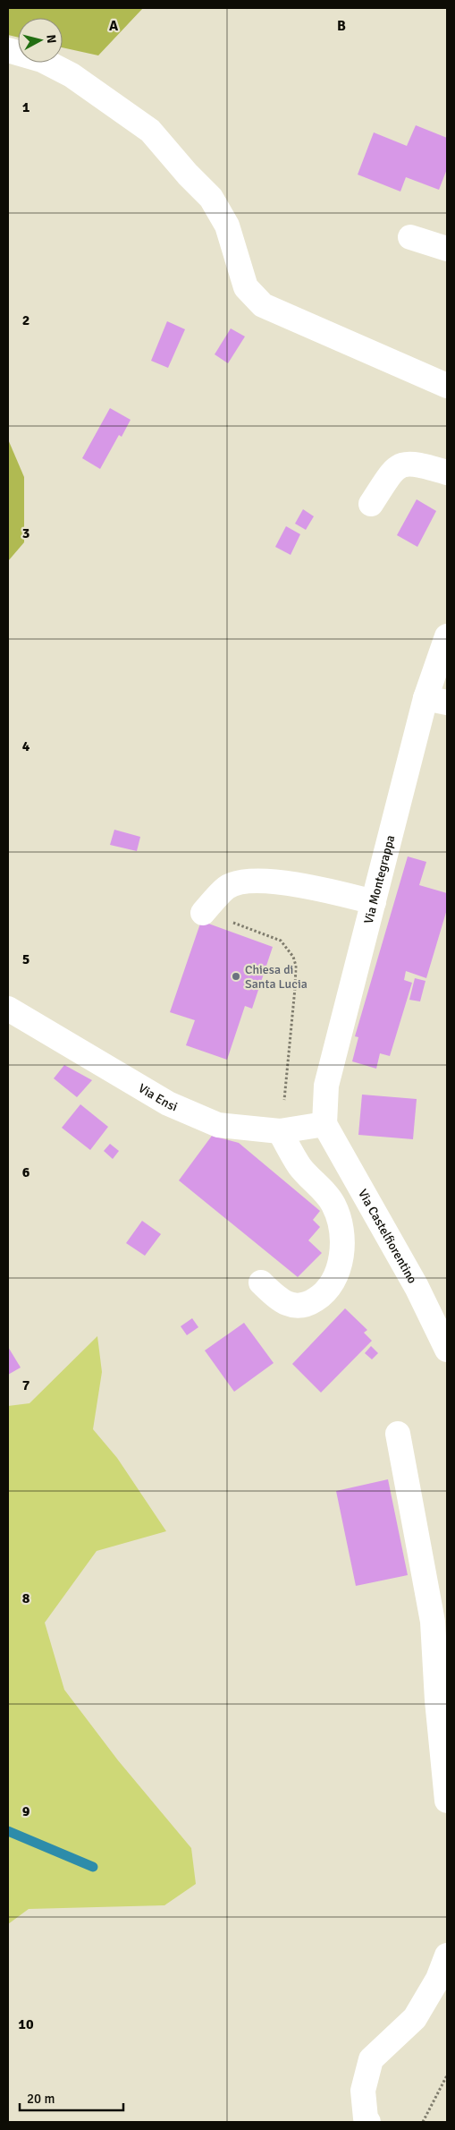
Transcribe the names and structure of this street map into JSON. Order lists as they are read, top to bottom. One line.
{"streets":{"street":["Via Montegrappa","Via Ensi","Via Castelfiorentino"]},"crossings":[["Via Montegrappa","Via Ensi"],["Via Montegrappa","Via Castelfiorentino"],["Via Ensi","Via Castelfiorentino"]],"places":["Chiesa di Santa Lucia"],"scale_bar":"20 m","north":"right","grid":{"columns":["A","B"],"rows":["1","2","3","4","5","6","7","8","9","10"]}}
